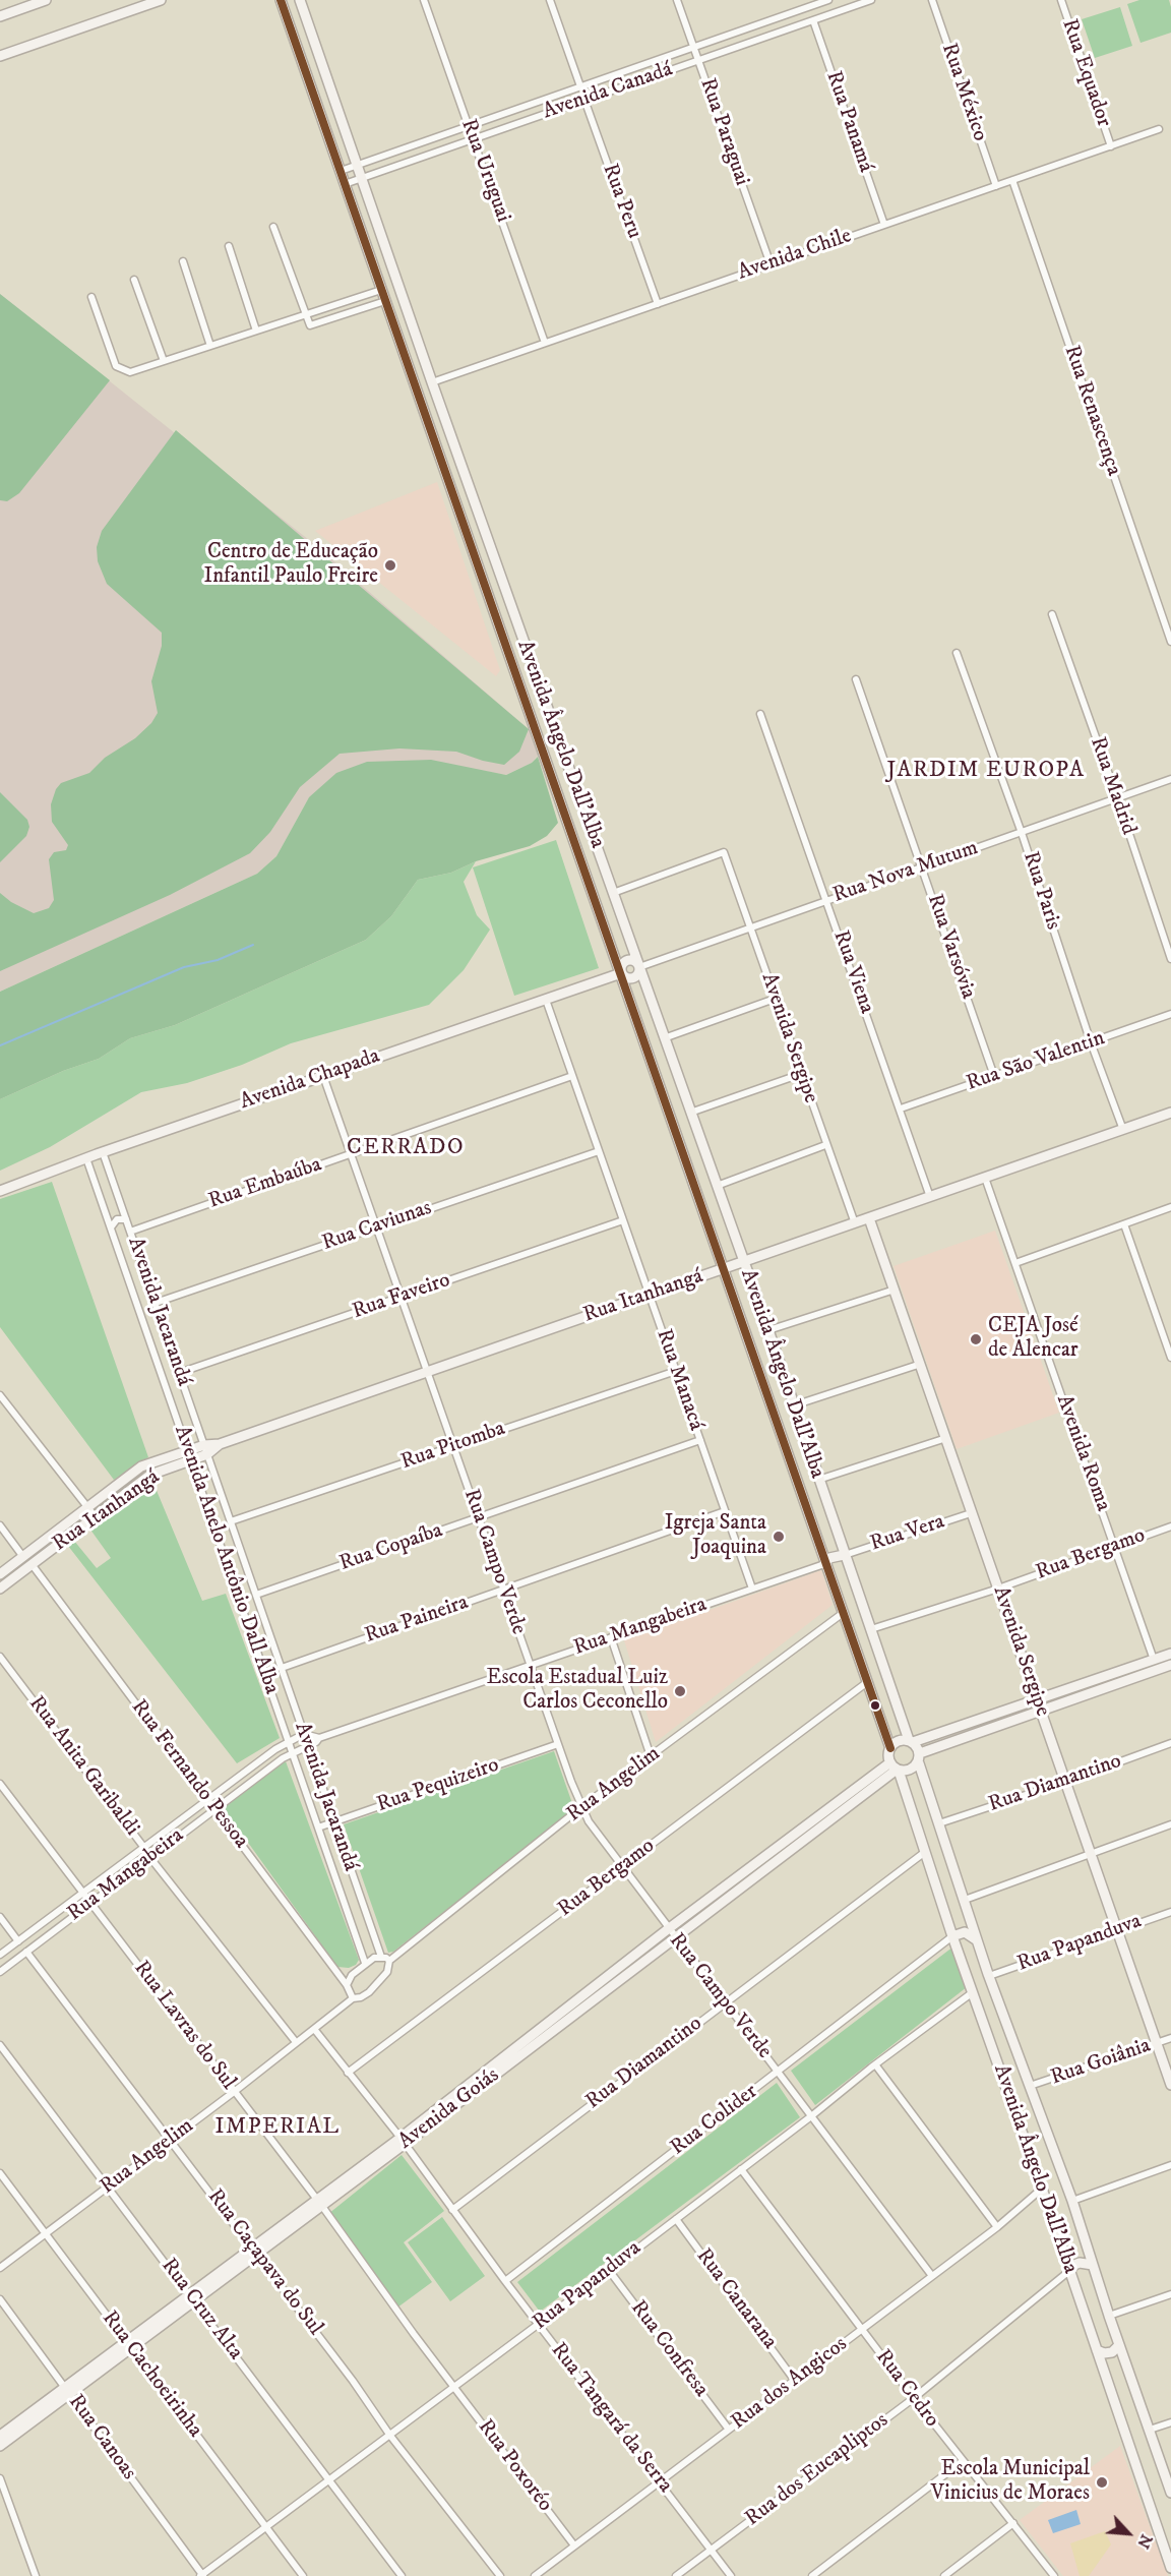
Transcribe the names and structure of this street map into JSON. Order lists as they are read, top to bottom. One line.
{"streets":{"main road":["Avenida Ângelo Dall'Alba","Avenida Sergipe","Avenida Chapada","Rua Itanhangá","Avenida Goiás"],"street":["Rua Equador","Avenida Canadá","Rua México","Rua Panamá","Rua Paraguai","Rua Uruguai","Rua Peru","Avenida Chile","Rua Renascença","Rua Madrid","Rua Nova Mutum","Rua Paris","Rua Varsóvia","Rua Viena","Rua São Valentin","Rua Embaúba","Rua Caviunas","Rua Faveiro","Avenida Jacarandá","Rua Manacá","Rua Pitomba","Avenida Roma","Rua Vera","Rua Copaíba","Rua Bergamo","Avenida Anelo Antônio Dall Alba","Rua Campo Verde","Rua Paineira","Rua Mangabeira","Rua Anita Garibaldi","Rua Fernando Pessoa","Rua Diamantino","Rua Angelim","Rua Pequizeiro","Rua Papanduva","Rua Lavras do Sul","Rua Goiânia","Rua Colider","Rua Caçapava do Sul","Rua Canarana","Rua Cruz Alta","Rua Confresa","Rua Cachoeirinha","Rua dos Angicos","Rua Cedro","Rua Tangará da Serra","Rua Canoas","Rua Poxoréo","Rua dos Eucapliptos"]},"crossings":[["Rua Equador","Avenida Chile"],["Avenida Canadá","Rua Panamá"],["Avenida Canadá","Rua Paraguai"],["Avenida Canadá","Rua Uruguai"],["Avenida Canadá","Rua Peru"],["Avenida Canadá","Avenida Ângelo Dall'Alba"],["Rua México","Avenida Chile"],["Rua Panamá","Avenida Chile"],["Rua Paraguai","Avenida Chile"],["Rua Uruguai","Avenida Chile"],["Rua Peru","Avenida Chile"],["Avenida Chile","Rua Renascença"],["Avenida Chile","Avenida Ângelo Dall'Alba"],["Avenida Ângelo Dall'Alba","Rua Nova Mutum"],["Avenida Ângelo Dall'Alba","Avenida Sergipe"],["Avenida Ângelo Dall'Alba","Avenida Chapada"],["Avenida Ângelo Dall'Alba","Rua Itanhangá"],["Avenida Ângelo Dall'Alba","Rua Vera"],["Avenida Ângelo Dall'Alba","Rua Bergamo"],["Avenida Ângelo Dall'Alba","Rua Mangabeira"],["Avenida Ângelo Dall'Alba","Rua Diamantino"],["Avenida Ângelo Dall'Alba","Rua Angelim"],["Avenida Ângelo Dall'Alba","Rua Papanduva"],["Avenida Ângelo Dall'Alba","Rua Goiânia"],["Avenida Ângelo Dall'Alba","Avenida Goiás"],["Avenida Ângelo Dall'Alba","Rua Colider"],["Avenida Ângelo Dall'Alba","Rua dos Angicos"],["Avenida Ângelo Dall'Alba","Rua dos Eucapliptos"],["Rua Madrid","Rua Nova Mutum"],["Rua Nova Mutum","Rua Paris"],["Rua Nova Mutum","Rua Varsóvia"],["Rua Nova Mutum","Rua Viena"],["Rua Nova Mutum","Avenida Sergipe"],["Rua Nova Mutum","Avenida Chapada"],["Rua Paris","Rua São Valentin"],["Rua Paris","Rua Itanhangá"],["Rua Varsóvia","Rua São Valentin"],["Rua Viena","Rua São Valentin"],["Rua Viena","Rua Itanhangá"],["Avenida Sergipe","Rua Itanhangá"],["Avenida Sergipe","Rua Vera"],["Avenida Sergipe","Rua Bergamo"],["Avenida Sergipe","Rua Diamantino"],["Avenida Sergipe","Rua Papanduva"],["Avenida Sergipe","Rua Goiânia"],["Avenida Chapada","Avenida Jacarandá"],["Avenida Chapada","Rua Manacá"],["Avenida Chapada","Avenida Anelo Antônio Dall Alba"],["Avenida Chapada","Rua Campo Verde"],["Rua Embaúba","Avenida Jacarandá"],["Rua Embaúba","Rua Manacá"],["Rua Embaúba","Rua Campo Verde"],["Rua Caviunas","Avenida Jacarandá"],["Rua Caviunas","Rua Manacá"],["Rua Caviunas","Rua Campo Verde"],["Rua Faveiro","Avenida Jacarandá"],["Rua Faveiro","Rua Manacá"],["Rua Faveiro","Rua Campo Verde"],["Rua Itanhangá","Avenida Jacarandá"],["Rua Itanhangá","Rua Manacá"],["Rua Itanhangá","Avenida Roma"],["Rua Itanhangá","Avenida Anelo Antônio Dall Alba"],["Rua Itanhangá","Rua Campo Verde"],["Rua Itanhangá","Rua Fernando Pessoa"],["Avenida Jacarandá","Rua Pitomba"],["Avenida Jacarandá","Rua Copaíba"],["Avenida Jacarandá","Rua Paineira"],["Avenida Jacarandá","Rua Pequizeiro"],["Rua Manacá","Rua Pitomba"],["Rua Manacá","Rua Copaíba"],["Rua Manacá","Rua Paineira"],["Rua Manacá","Rua Mangabeira"],["Rua Pitomba","Rua Campo Verde"],["Avenida Roma","Rua Bergamo"],["Rua Copaíba","Rua Campo Verde"],["Rua Bergamo","Rua Campo Verde"],["Rua Bergamo","Rua Tangará da Serra"],["Avenida Anelo Antônio Dall Alba","Rua Mangabeira"],["Avenida Anelo Antônio Dall Alba","Rua Pequizeiro"],["Rua Campo Verde","Rua Paineira"],["Rua Campo Verde","Rua Mangabeira"],["Rua Campo Verde","Rua Diamantino"],["Rua Campo Verde","Rua Angelim"],["Rua Campo Verde","Rua Pequizeiro"],["Rua Campo Verde","Rua Papanduva"],["Rua Campo Verde","Avenida Goiás"],["Rua Campo Verde","Rua Colider"],["Rua Campo Verde","Rua dos Angicos"],["Rua Mangabeira","Rua Anita Garibaldi"],["Rua Mangabeira","Rua Fernando Pessoa"],["Rua Mangabeira","Rua Lavras do Sul"],["Rua Mangabeira","Rua Caçapava do Sul"],["Rua Anita Garibaldi","Rua Angelim"],["Rua Fernando Pessoa","Rua Angelim"],["Rua Diamantino","Rua Tangará da Serra"],["Rua Angelim","Rua Lavras do Sul"],["Rua Angelim","Rua Caçapava do Sul"],["Rua Angelim","Rua Cruz Alta"],["Rua Angelim","Rua Cachoeirinha"],["Rua Angelim","Rua Tangará da Serra"],["Rua Papanduva","Rua Lavras do Sul"],["Rua Papanduva","Rua Caçapava do Sul"],["Rua Papanduva","Rua Canarana"],["Rua Papanduva","Rua Cruz Alta"],["Rua Papanduva","Rua Confresa"],["Rua Papanduva","Rua Cachoeirinha"],["Rua Papanduva","Rua Cedro"],["Rua Papanduva","Rua Tangará da Serra"],["Rua Papanduva","Rua Canoas"],["Rua Papanduva","Rua Poxoréo"],["Rua Lavras do Sul","Avenida Goiás"],["Rua Lavras do Sul","Rua Poxoréo"],["Avenida Goiás","Rua Caçapava do Sul"],["Avenida Goiás","Rua Cruz Alta"],["Avenida Goiás","Rua Cachoeirinha"],["Avenida Goiás","Rua Tangará da Serra"],["Avenida Goiás","Rua Canoas"],["Rua Colider","Rua Tangará da Serra"],["Rua Canarana","Rua dos Angicos"],["Rua Confresa","Rua dos Angicos"],["Rua dos Angicos","Rua Cedro"],["Rua dos Angicos","Rua Tangará da Serra"],["Rua dos Angicos","Rua Poxoréo"],["Rua Cedro","Rua dos Eucapliptos"],["Rua Tangará da Serra","Rua dos Eucapliptos"]],"districts":["JARDIM EUROPA","CERRADO","IMPERIAL"],"places":["Centro de Educação Infantil Paulo Freire","CEJA José de Alencar","Igreja Santa Joaquina","Escola Estadual Luiz Carlos Ceconello","Escola Municipal Vinicius de Moraes"],"north":"bottom right"}
